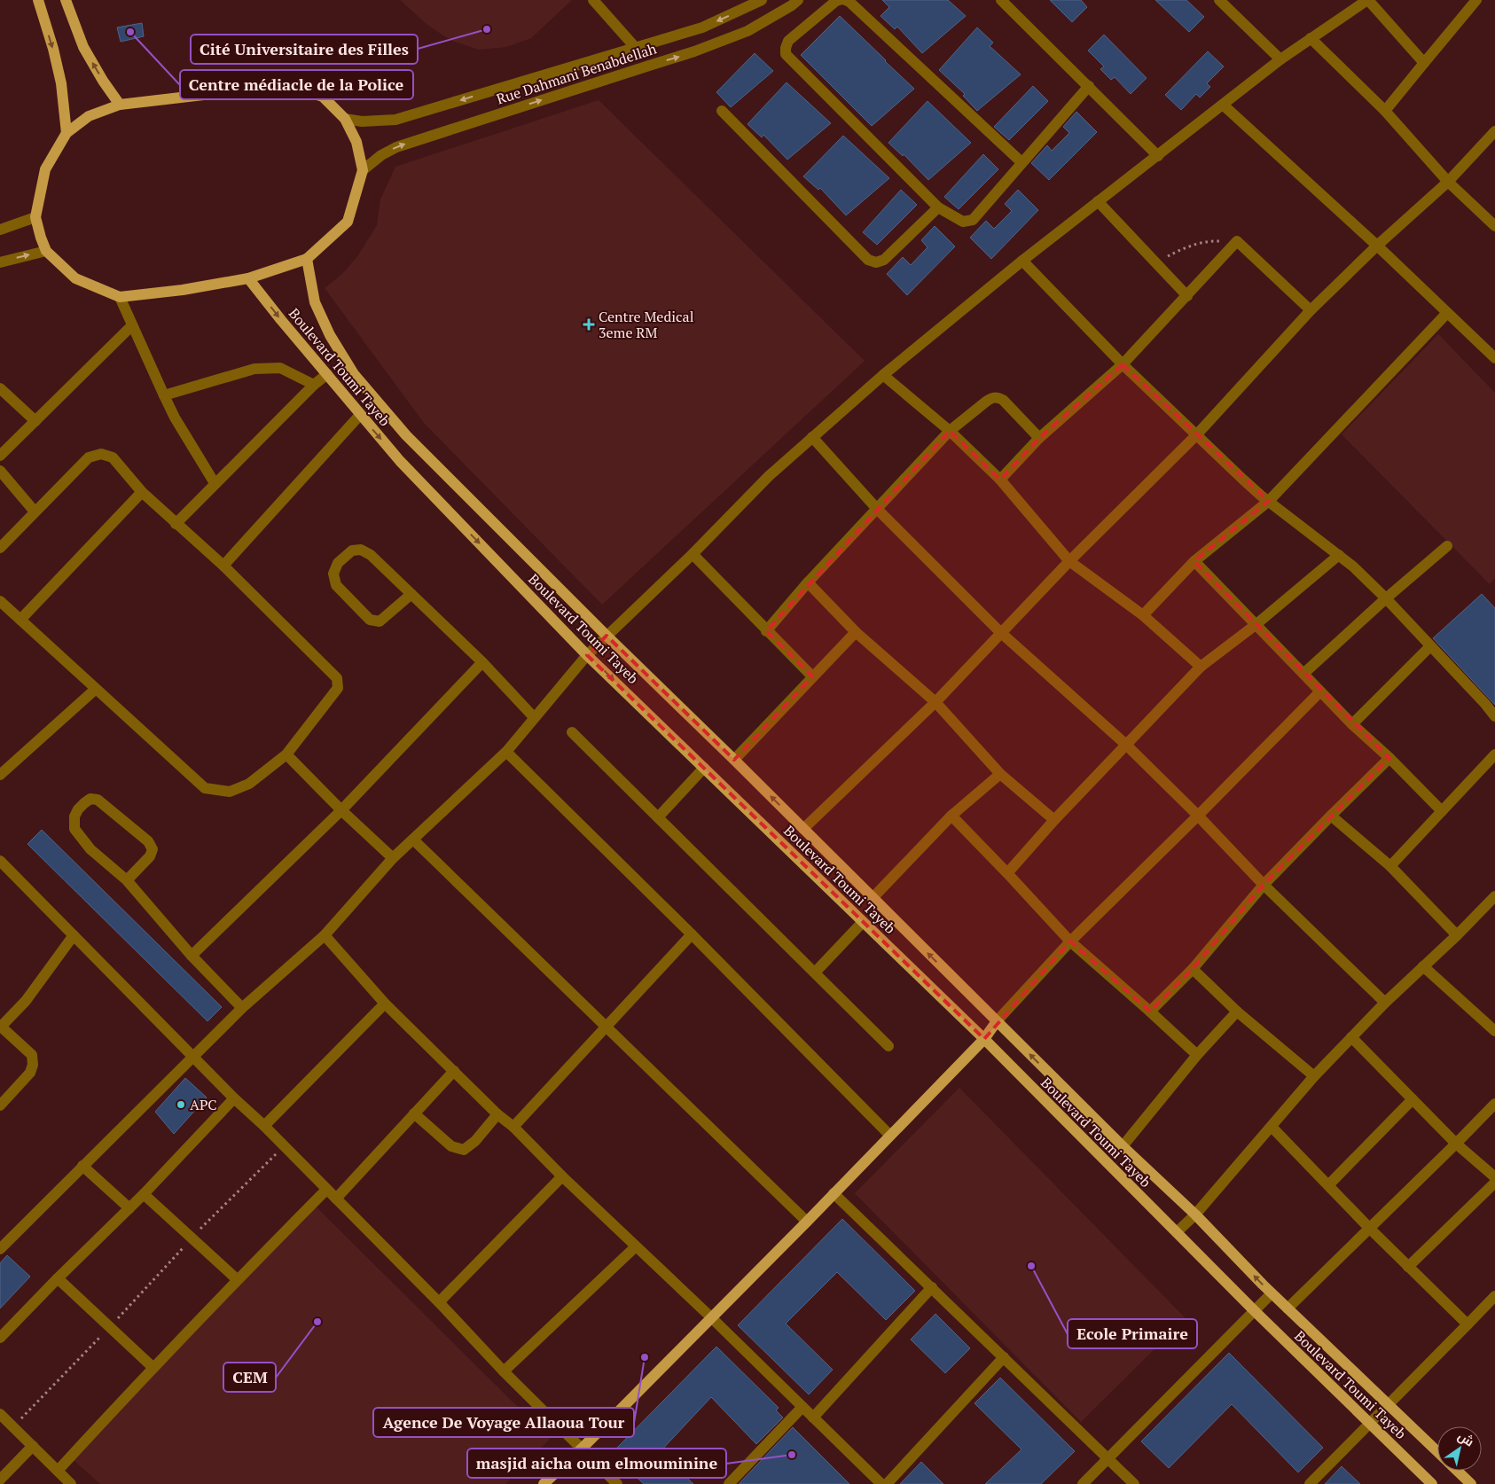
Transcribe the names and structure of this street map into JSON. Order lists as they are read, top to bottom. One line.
{"streets":{"main road":["Boulevard Toumi Tayeb"],"street":["Rue Dahmani Benabdellah"]},"places":{"other":["Cité Universitaire des Filles","Centre médiacle de la Police","APC","Ecole Primaire","CEM","Agence De Voyage Allaoua Tour","masjid aicha oum elmouminine"],"health":["Centre Medical 3eme RM"]},"north":"top right"}
